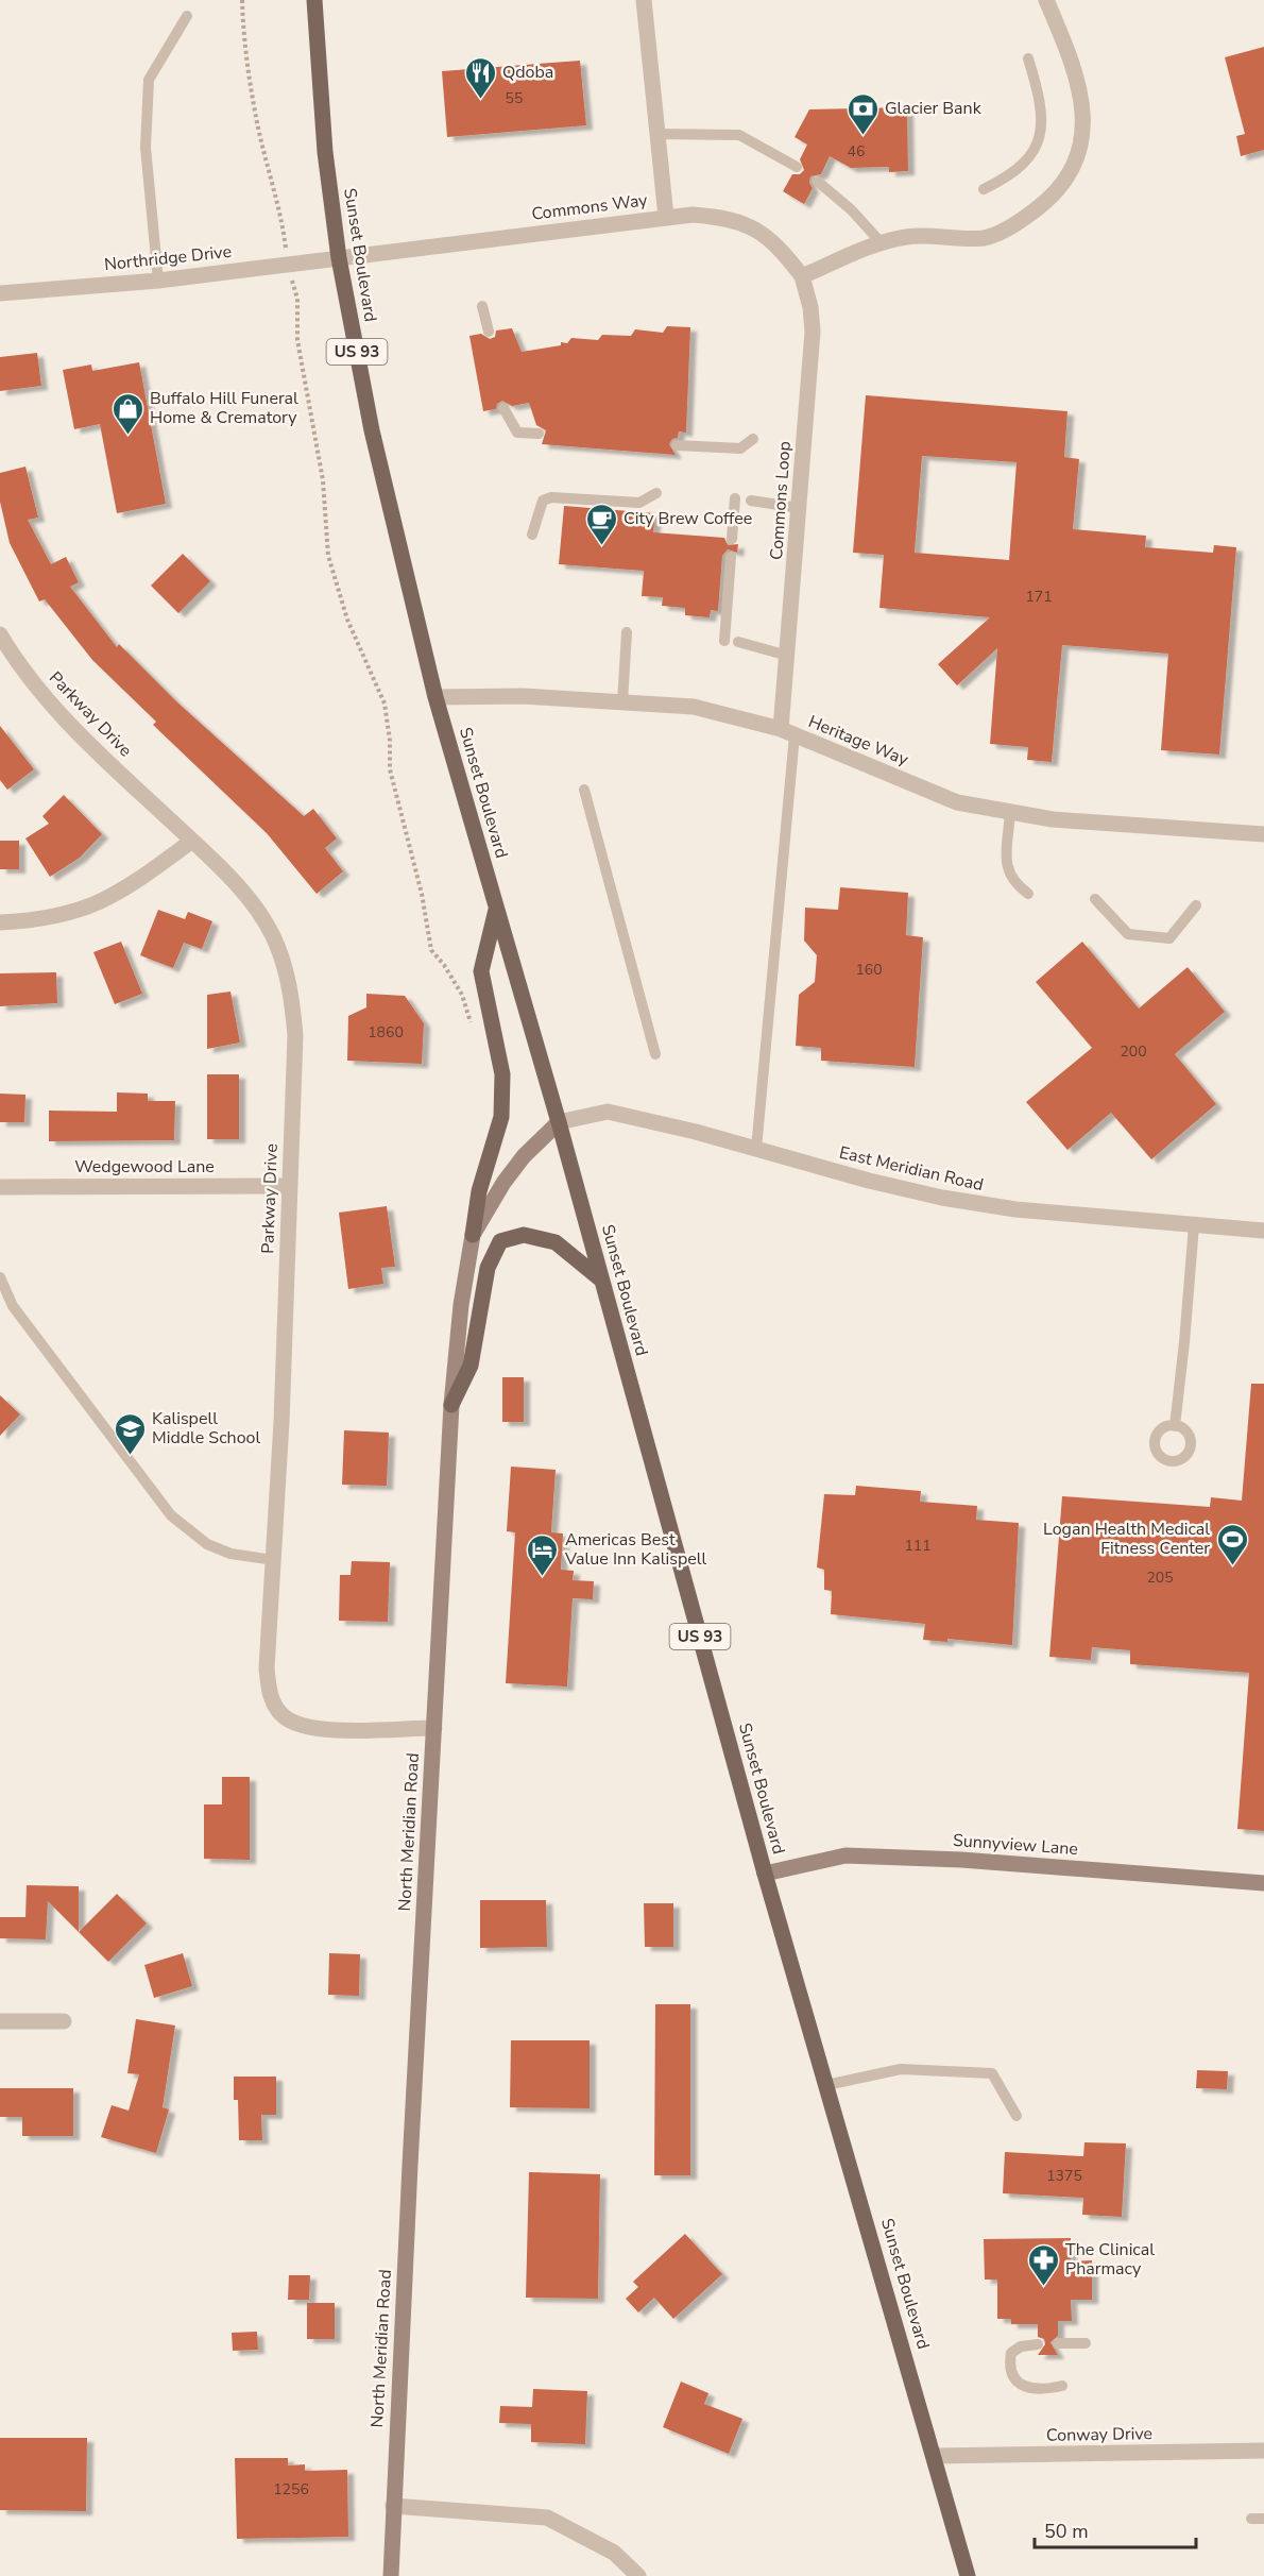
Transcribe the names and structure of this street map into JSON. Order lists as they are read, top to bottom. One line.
{"streets":{"main road":["Sunset Boulevard","US 93","North Meridian Road","Sunnyview Lane"],"street":["Commons Way","Northridge Drive","Commons Loop","Parkway Drive","Heritage Way","Wedgewood Lane","East Meridian Road","Conway Drive"]},"crossings":[["Commons Way","Sunset Boulevard"],["Commons Way","Northridge Drive"],["Commons Way","Commons Loop"],["Sunset Boulevard","Northridge Drive"],["Sunset Boulevard","Heritage Way"],["Sunset Boulevard","East Meridian Road"],["Sunset Boulevard","North Meridian Road"],["Sunset Boulevard","Sunnyview Lane"],["Sunset Boulevard","Conway Drive"],["Commons Loop","Heritage Way"],["Parkway Drive","Wedgewood Lane"],["Parkway Drive","North Meridian Road"],["East Meridian Road","North Meridian Road"]],"places":{"restaurant":["Qdoba"],"bank":["Glacier Bank"],"shop":["Buffalo Hill Funeral Home & Crematory"],"cafe":["City Brew Coffee"],"school or university":["Kalispell Middle School"],"sports":["Logan Health Medical Fitness Center"],"hotel":["Americas Best Value Inn Kalispell"],"pharmacy":["The Clinical Pharmacy"]},"house_numbers":["55","46","171","160","1860","200","111","205","1375","1256"],"scale_bar":"50 m"}
